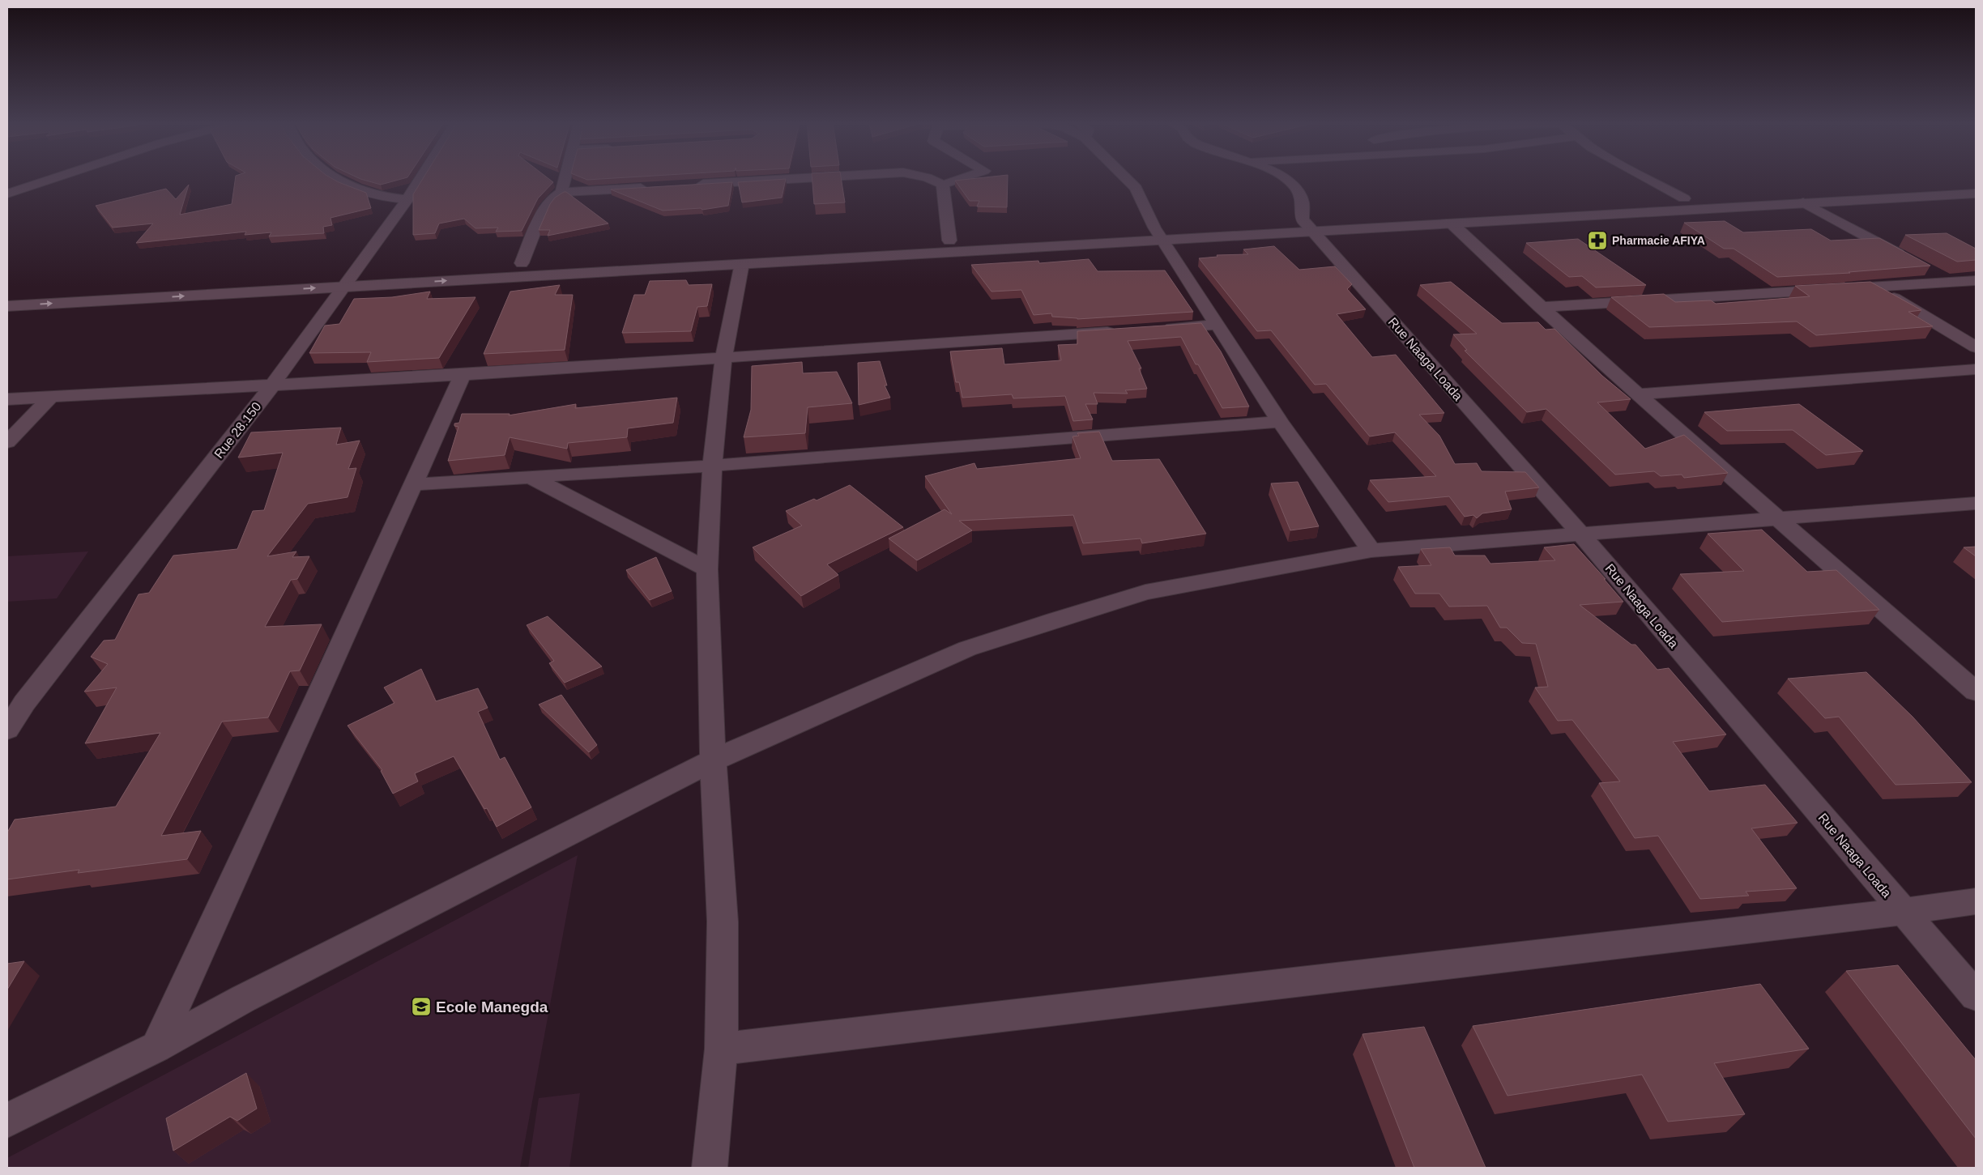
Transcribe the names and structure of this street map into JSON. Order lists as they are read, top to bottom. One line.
{"streets":{"street":["Rue Naaga Loada","Rue 28.150"]},"places":{"pharmacy":["Pharmacie AFIYA"],"school or university":["Ecole Manegda"]}}
